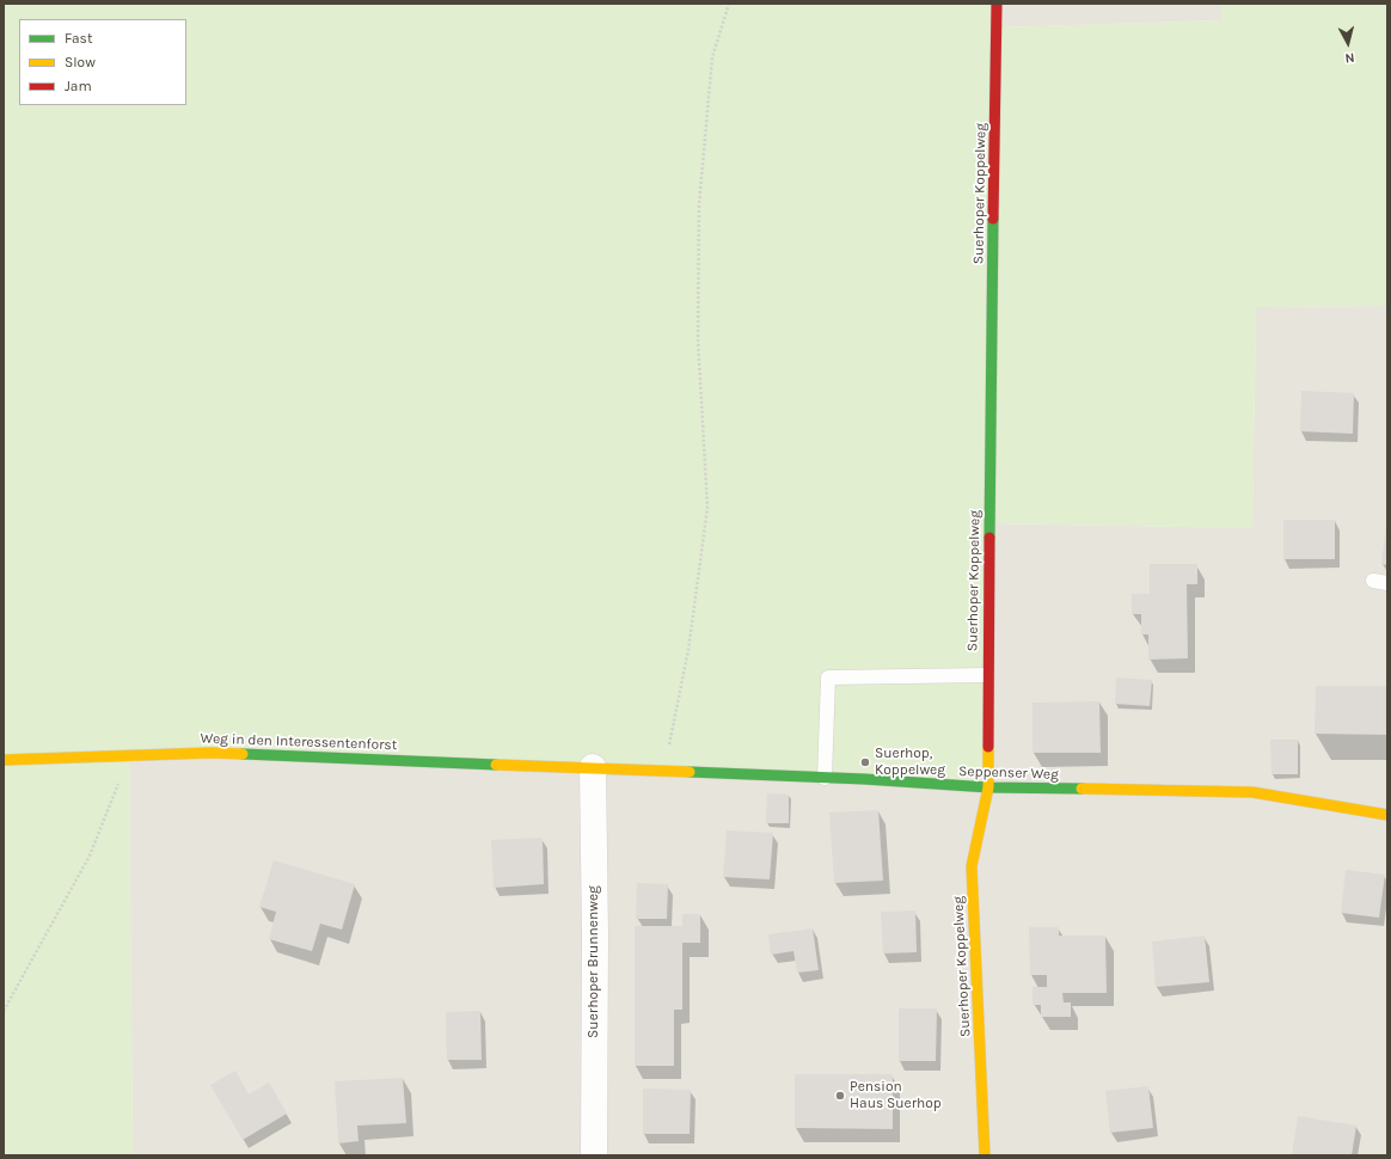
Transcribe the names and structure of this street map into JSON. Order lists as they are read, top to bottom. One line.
{"streets":{"street":["Suerhoper Koppelweg","Weg in den Interessentenforst","Seppenser Weg","Suerhoper Brunnenweg"]},"crossings":[["Suerhoper Koppelweg","Seppenser Weg"],["Weg in den Interessentenforst","Seppenser Weg"],["Weg in den Interessentenforst","Suerhoper Brunnenweg"],["Seppenser Weg","Suerhoper Brunnenweg"]],"places":["Suerhop, Koppelweg","Pension Haus Suerhop"],"legend":["Fast","Slow","Jam"],"north":"bottom"}
